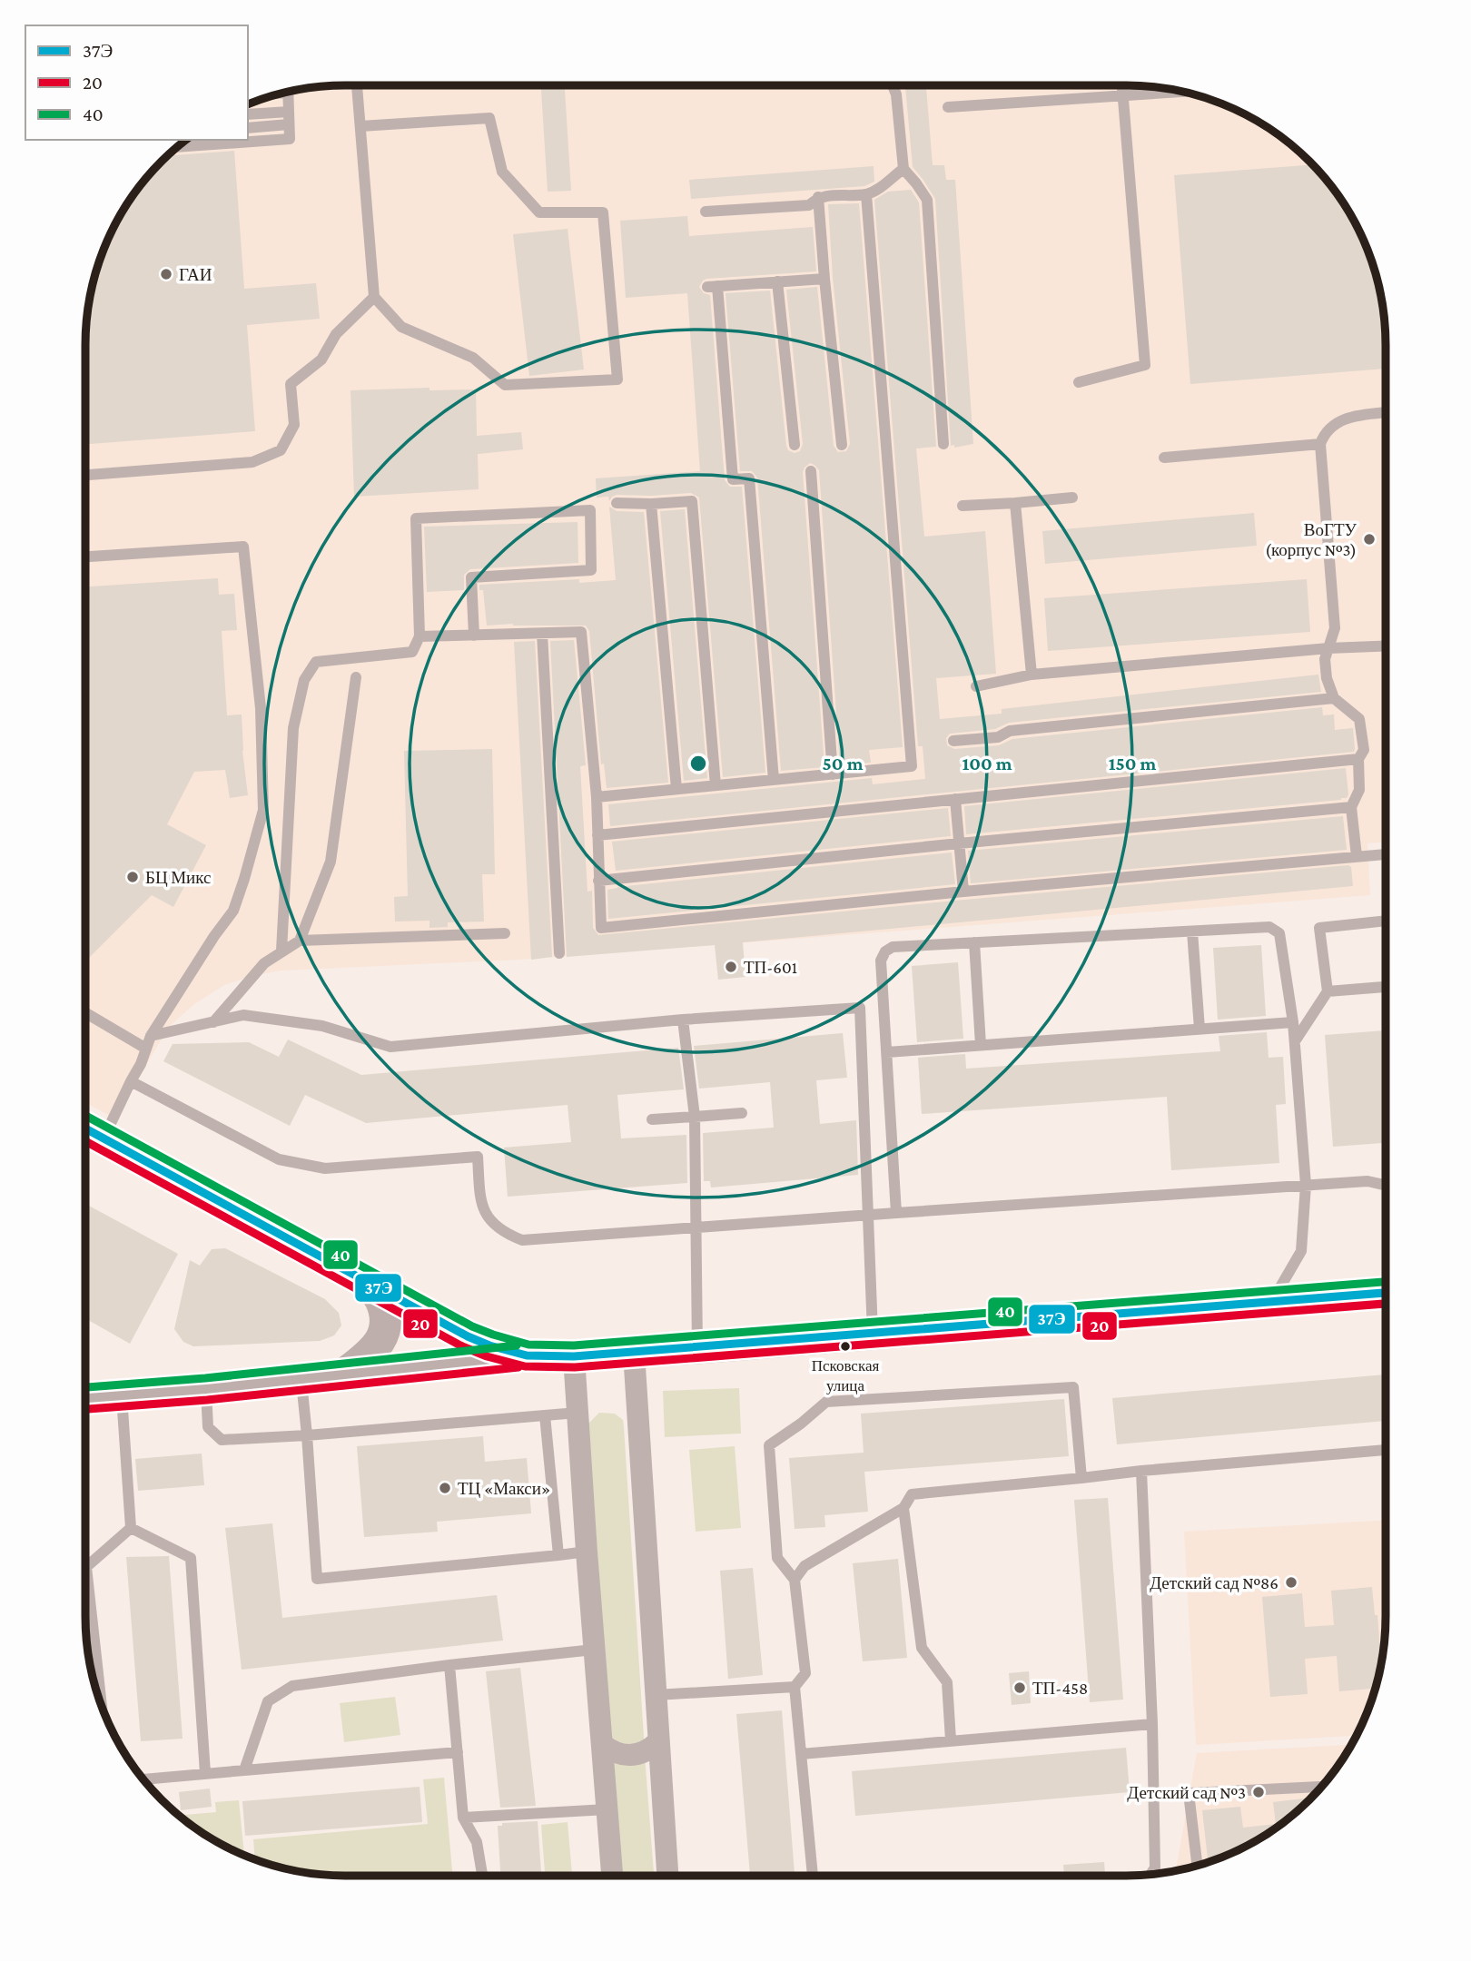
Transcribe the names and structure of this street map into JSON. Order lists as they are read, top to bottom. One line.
{"places":["ГАИ","ВоГТУ (корпус №3)","БЦ Микс","ТП-601","Псковская улица","ТЦ «Макси»","Детский сад №86","ТП-458","Детский сад №3"],"lines":["transit line 40","transit line 37Э","transit line 20"],"legend":["37Э","20","40"],"rings":["50 m","100 m","150 m"]}
